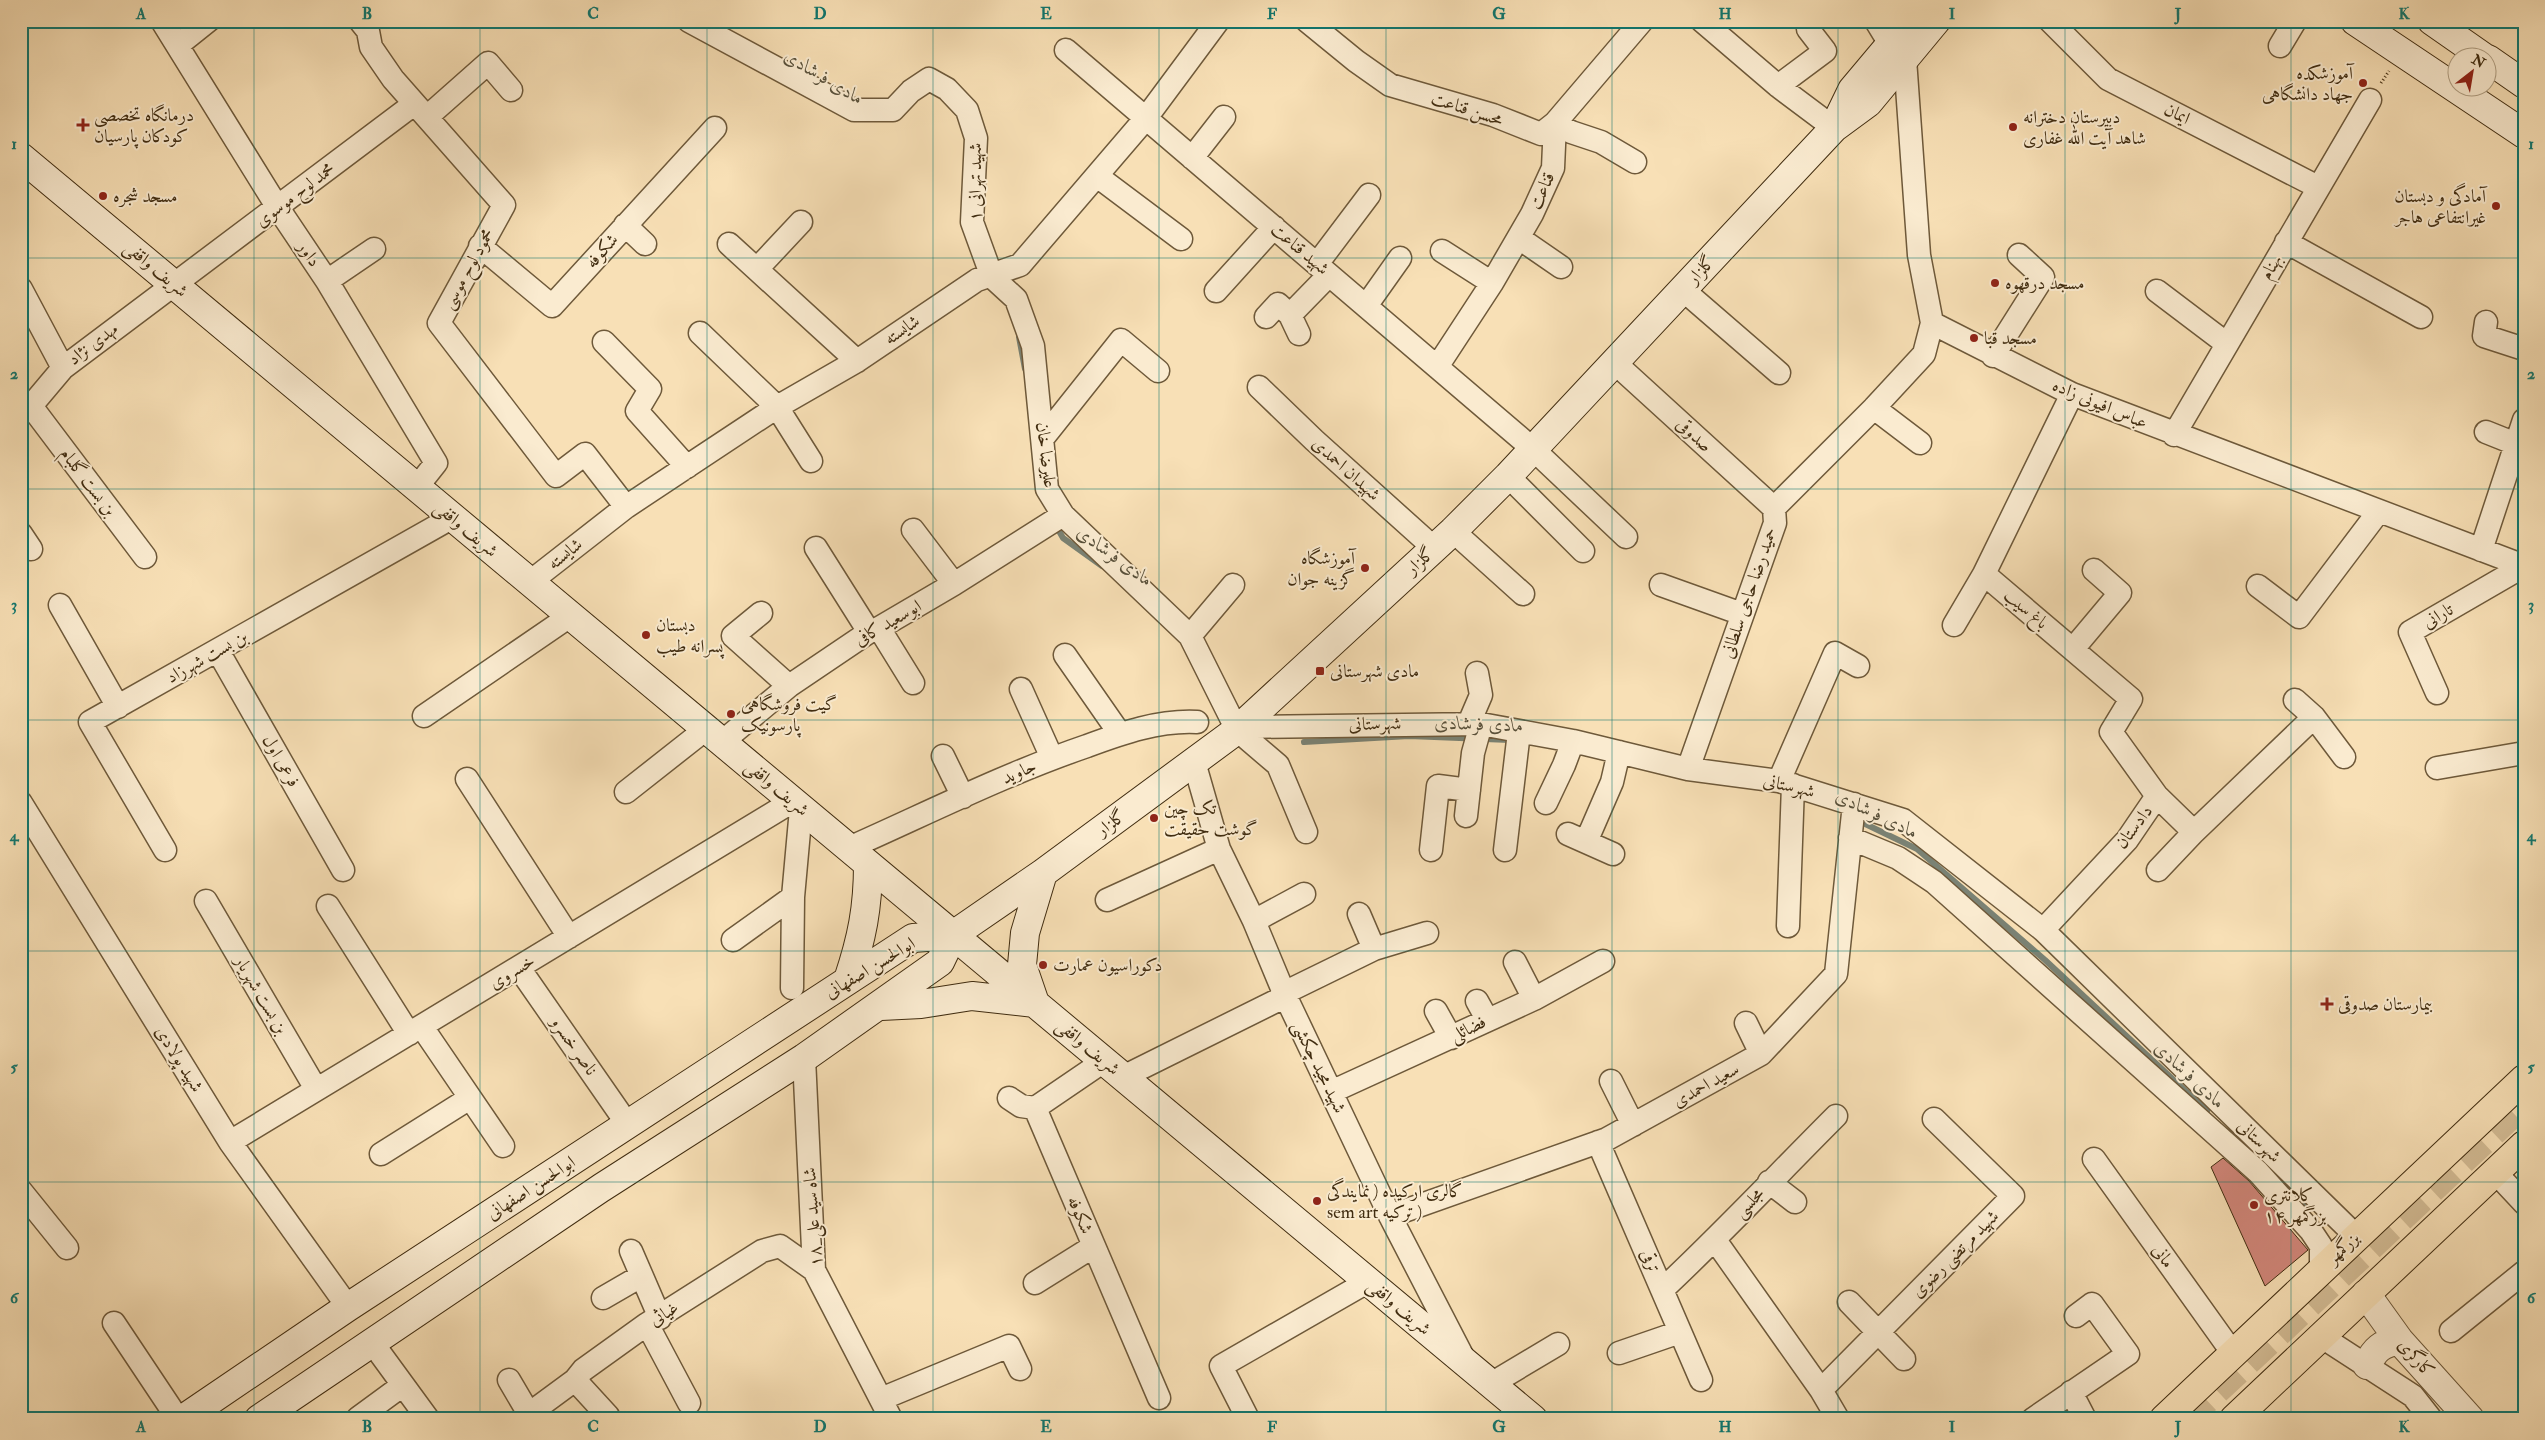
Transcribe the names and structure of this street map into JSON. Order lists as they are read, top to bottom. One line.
{"streets":{"main road":["شریف واقفی","گلزار","ابوالحسن اصفهانی","بزرگمهر","کارگری"],"street":["محسن قناعت","ایمان","شهید تهرانی ۱","قناعت","محمد لوح موسوی","شهید قناعت","شکوفه","داور","بهنام","محمود لوح موسی","شایسته","مهدی نژاد","عباس افیونی زاده","صدوقی","علیرضا خان","شهیدان احمدی","بن بست گلبام","حمید رضا حاجی سلطانی","باغ سیب","تارانی","ابوسعید کافی","بن بست شهرزاد","شهرستانی","فرعی اول","جاوید","دادستان","خسروی","بن بست شهریار","فضائلی","ناصر خسرو","شهید پولادی","شهید مجید چکشی","سعید احمدی","مجلسی","۱۸_شاه سید علی","شهید مرتضی رضوی","مانی","ترقی","غیاثی"]},"crossings":[["محسن قناعت","قناعت"],["ایمان","بهنام"],["شهید تهرانی ۱","شایسته"],["شهید تهرانی ۱","علیرضا خان"],["قناعت","شهید قناعت"],["محمد لوح موسوی","داور"],["محمد لوح موسوی","شریف واقفی"],["محمد لوح موسوی","محمود لوح موسی"],["محمد لوح موسوی","مهدی نژاد"],["شهید قناعت","گلزار"],["شهید قناعت","شایسته"],["شکوفه","محمود لوح موسی"],["داور","شریف واقفی"],["بهنام","عباس افیونی زاده"],["شریف واقفی","گلزار"],["شریف واقفی","شایسته"],["شریف واقفی","مهدی نژاد"],["شریف واقفی","ابوسعید کافی"],["شریف واقفی","بن بست شهرزاد"],["شریف واقفی","جاوید"],["شریف واقفی","ابوالحسن اصفهانی"],["شریف واقفی","خسروی"],["شریف واقفی","شهید مجید چکشی"],["محمود لوح موسی","شایسته"],["گلزار","صدوقی"],["گلزار","علیرضا خان"],["گلزار","شهیدان احمدی"],["گلزار","شهرستانی"],["گلزار","ابوالحسن اصفهانی"],["گلزار","شهید مجید چکشی"],["شایسته","علیرضا خان"],["مهدی نژاد","بن بست گلبام"],["عباس افیونی زاده","حمید رضا حاجی سلطانی"],["عباس افیونی زاده","تارانی"],["صدوقی","حمید رضا حاجی سلطانی"],["علیرضا خان","ابوسعید کافی"],["علیرضا خان","شهرستانی"],["حمید رضا حاجی سلطانی","شهرستانی"],["باغ سیب","دادستان"],["بن بست شهرزاد","فرعی اول"],["شهرستانی","دادستان"],["شهرستانی","سعید احمدی"],["شهرستانی","بزرگمهر"],["ابوالحسن اصفهانی","ناصر خسرو"],["ابوالحسن اصفهانی","شهید پولادی"],["ابوالحسن اصفهانی","۱۸_شاه سید علی"],["خسروی","بن بست شهریار"],["خسروی","ناصر خسرو"],["خسروی","شهید پولادی"],["فضائلی","شهید مجید چکشی"],["شهید مجید چکشی","سعید احمدی"],["سعید احمدی","ترقی"],["مجلسی","ترقی"],["۱۸_شاه سید علی","غیاثی"],["بزرگمهر","مانی"]],"water":["مادی فرشادی"],"places":{"other":["آموزشکده جهاد دانشگاهی","دبیرستان دخترانه شاهد آیت الله غفاری","مسجد شجره","آمادگی و دبستان غیرانتفاعی هاجر","مسجد درقهوه","مسجد قبا","آموزشگاه گزینه جوان","دبستان پسرانه طیب","گیت فروشگاهی پارسونیک","تک چین گوشت حقیقت","دکوراسیون عمارت","گالری ارکیده ( نمایندگی sem art ترکیه )","کلانتری ۱۴ بزرگمهر"],"health":["درمانگاه تخصصی کودکان پارسیان","بیمارستان صدوقی"],"transit":["مادی شهرستانی"]},"north":"top right","grid":{"columns":["A","B","C","D","E","F","G","H","I","J","K"],"rows":["1","2","3","4","5","6"]}}
